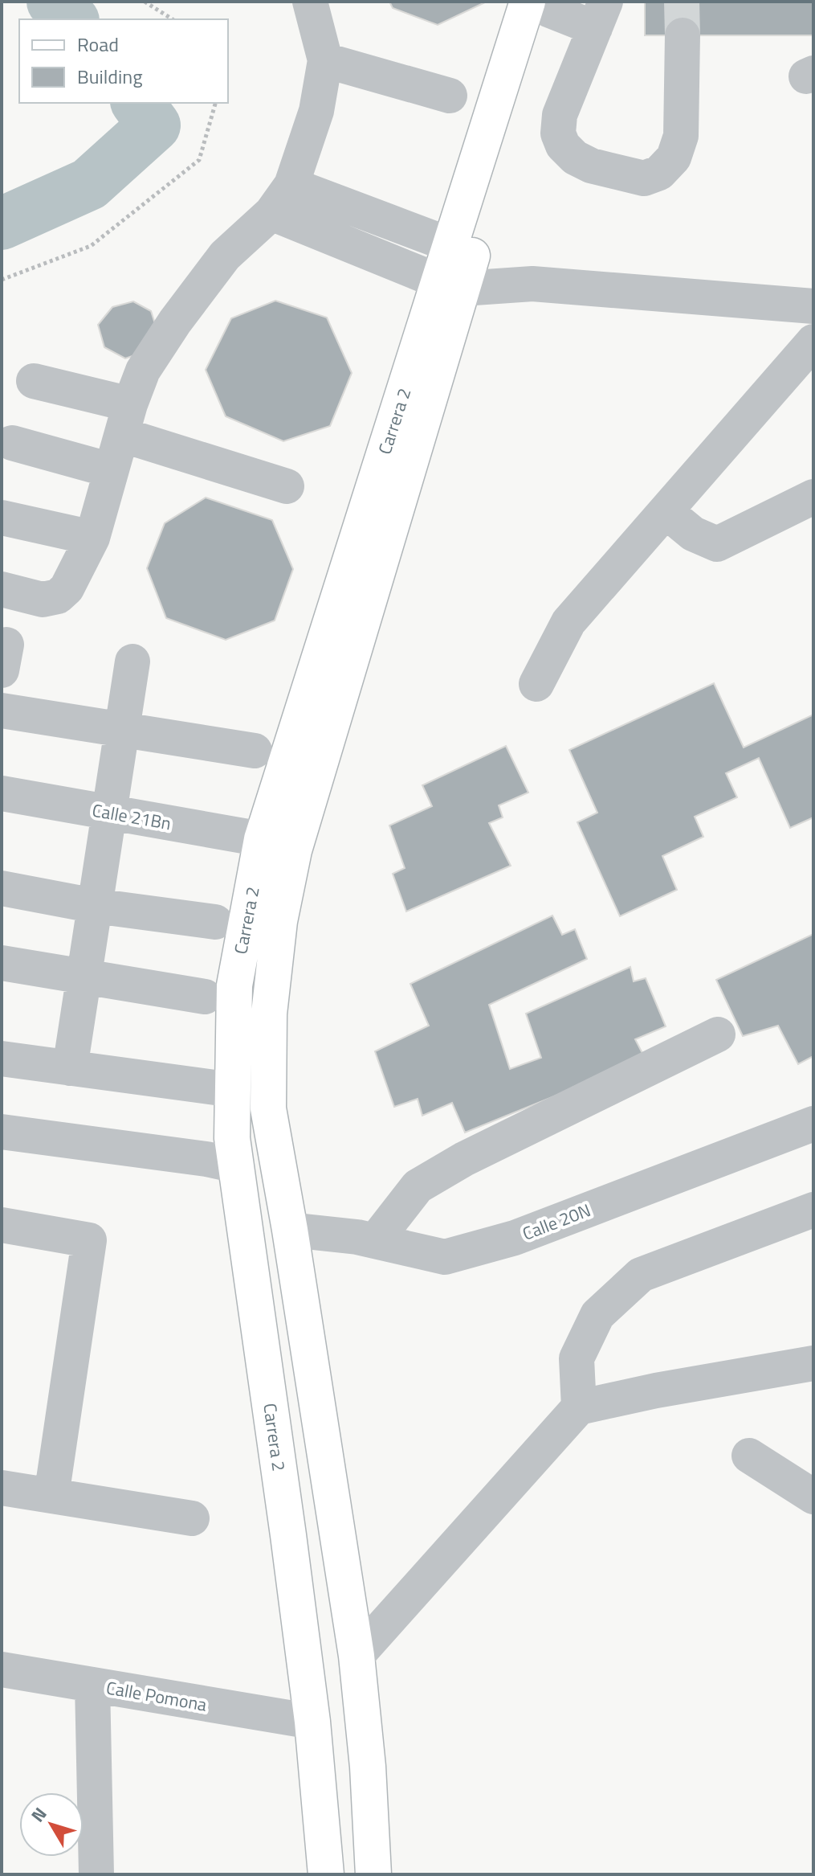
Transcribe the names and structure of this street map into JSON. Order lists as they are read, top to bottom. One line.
{"streets":{"main road":["Carrera 2"],"street":["Calle 21Bn","Calle 20N","Calle Pomona"]},"crossings":[["Carrera 2","Calle 21Bn"],["Carrera 2","Calle 20N"],["Carrera 2","Calle Pomona"]],"legend":["Road","Building"],"north":"top left"}
